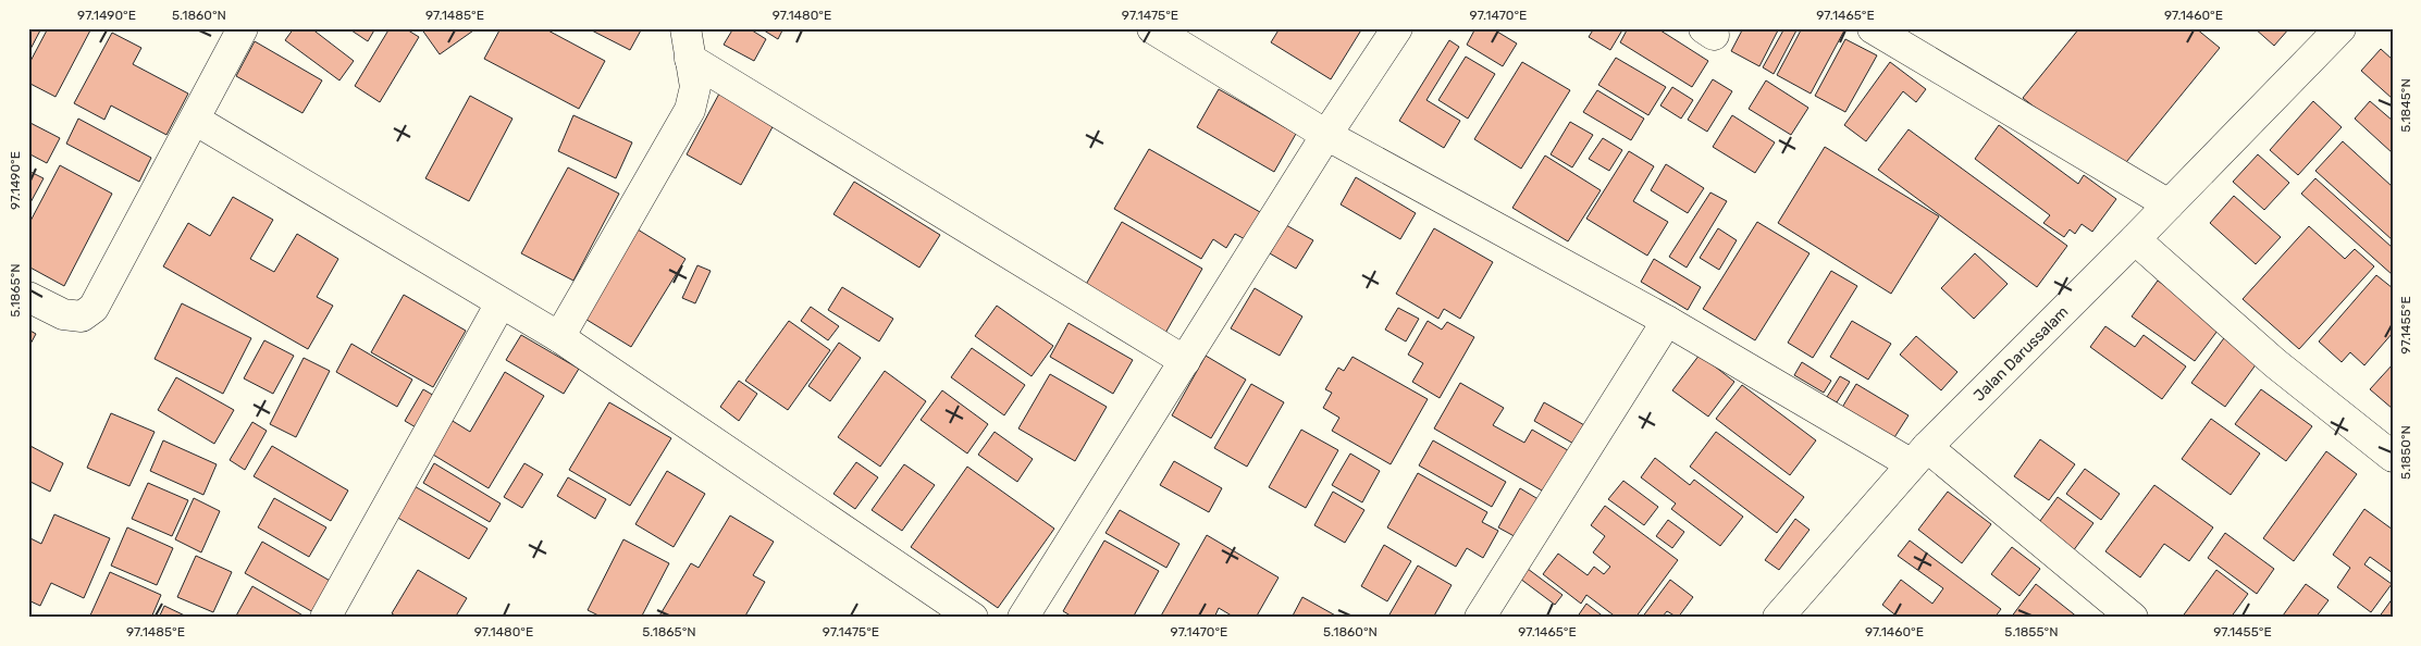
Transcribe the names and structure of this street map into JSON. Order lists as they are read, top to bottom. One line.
{"streets":{"street":["Jalan Darussalam"]},"coordinates":["97.1490°E","5.1860°N","97.1485°E","97.1480°E","97.1475°E","97.1470°E","97.1465°E","97.1460°E","5.1845°N","5.1865°N","97.1455°E","5.1850°N","5.1855°N"]}
